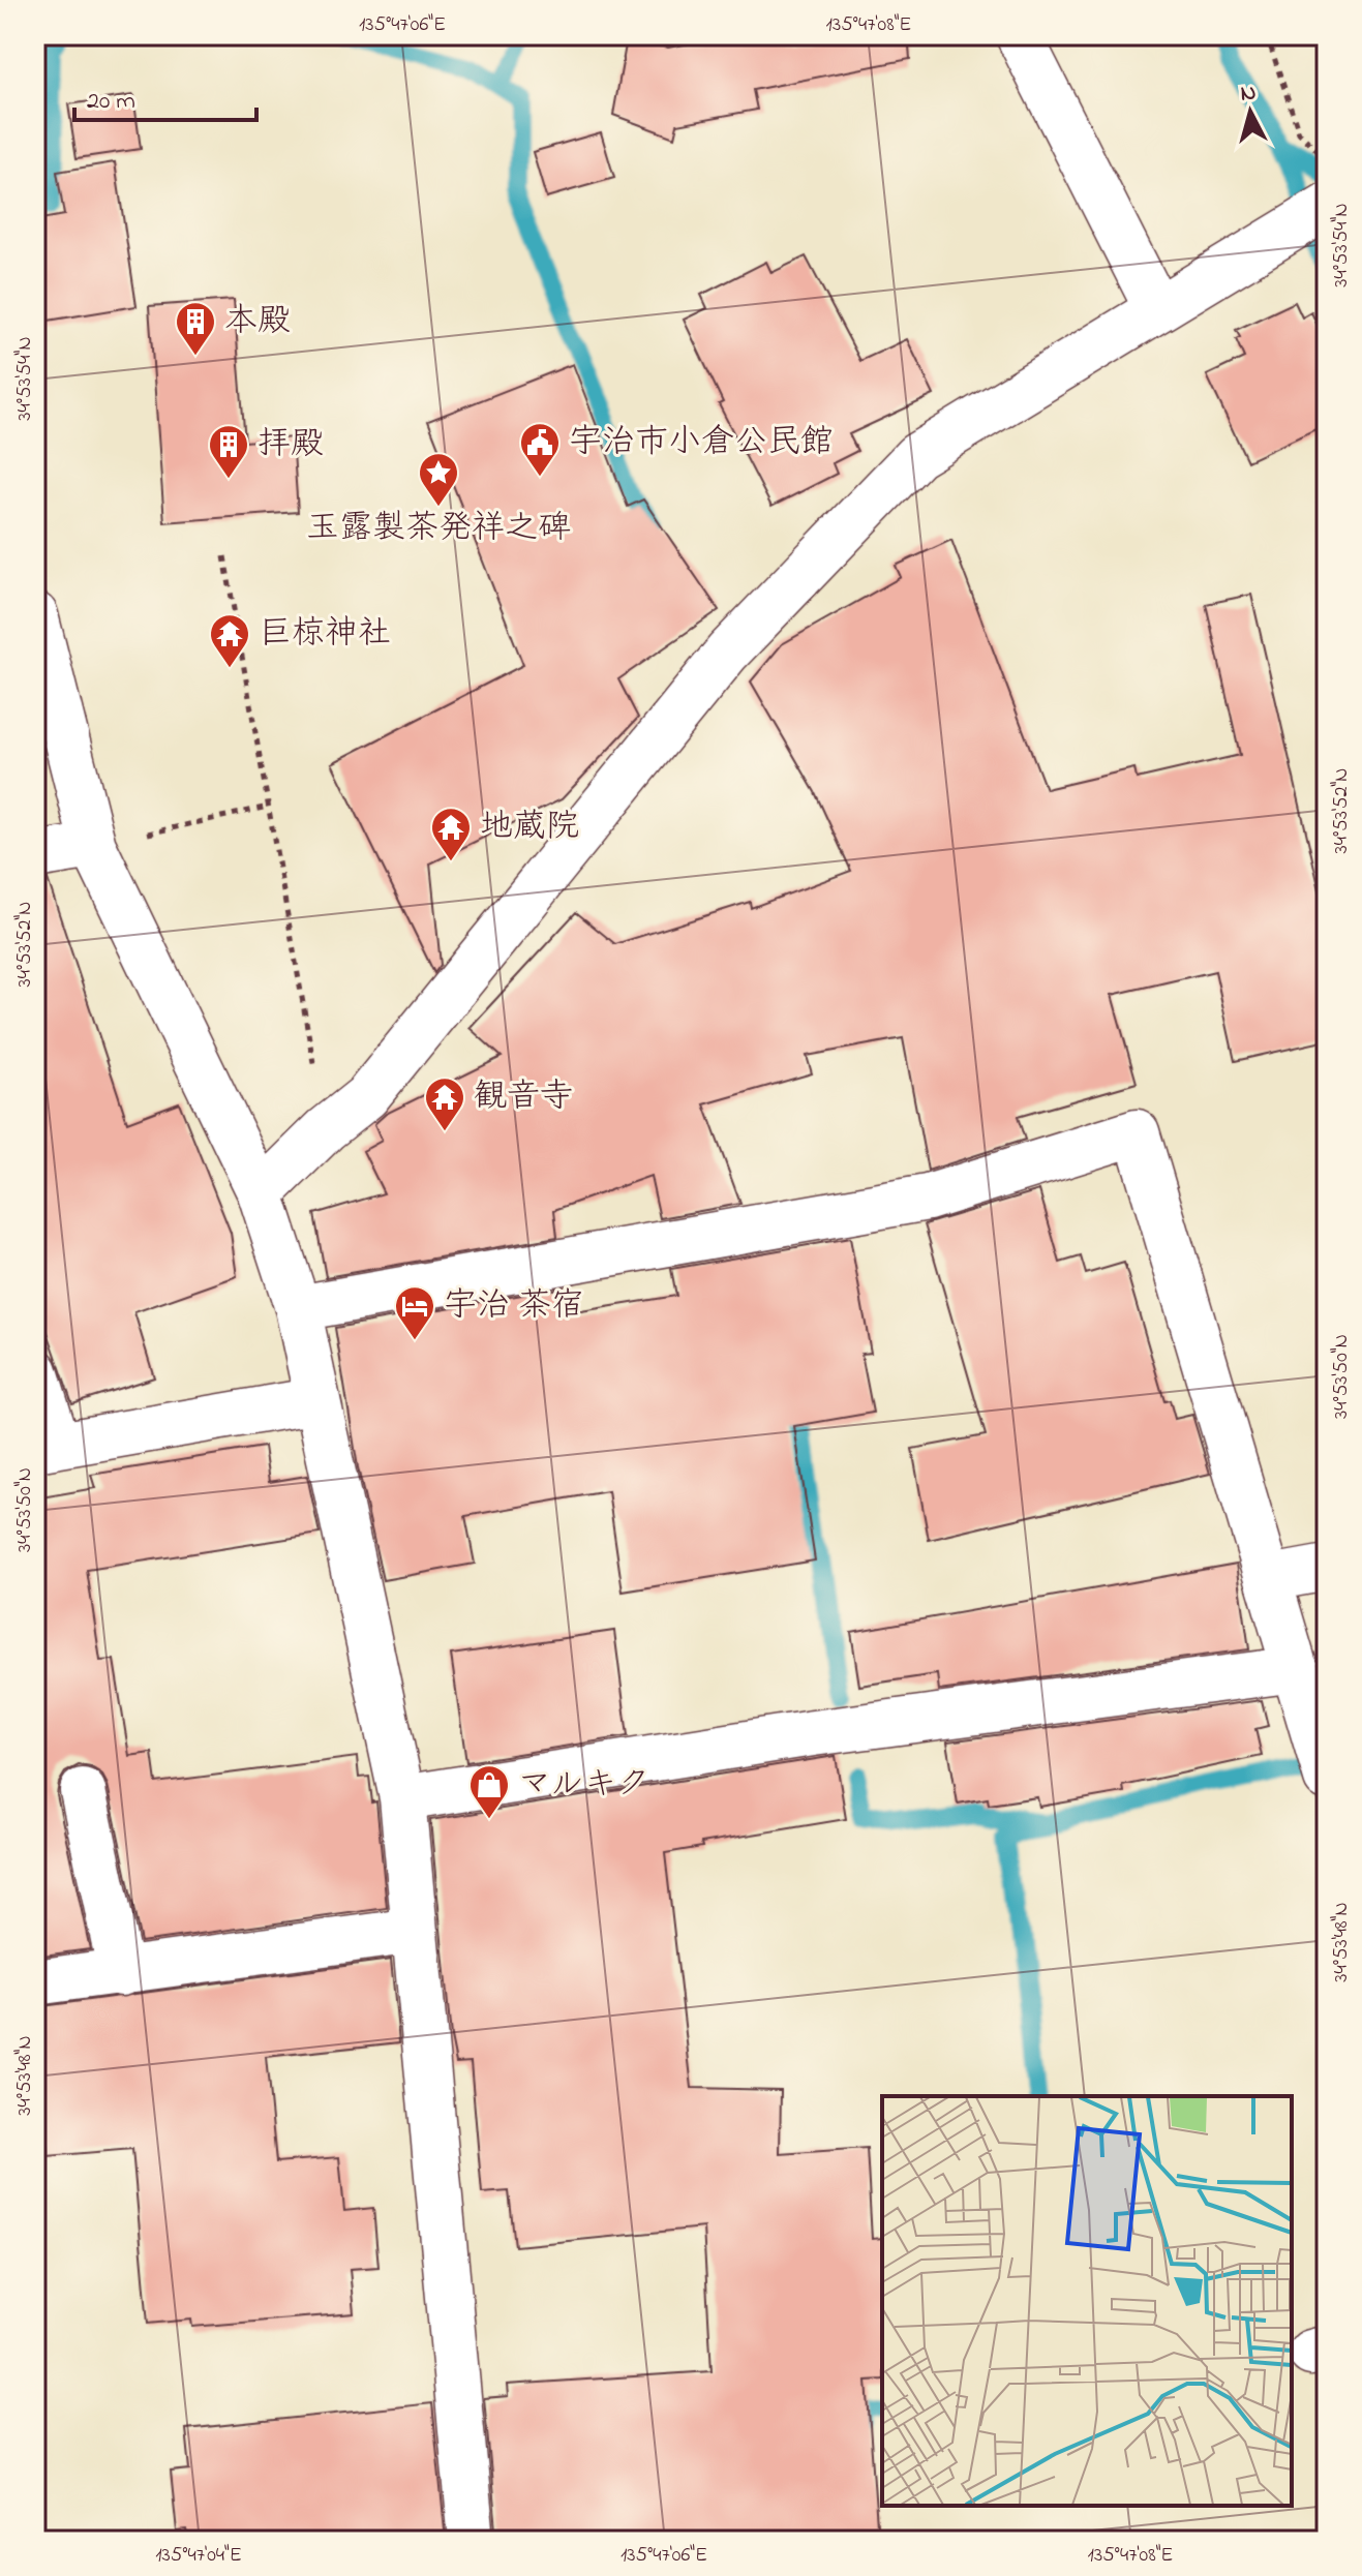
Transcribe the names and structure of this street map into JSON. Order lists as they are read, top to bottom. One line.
{"places":{"building":["本殿","拝殿"],"public building":["宇治市小倉公民館"],"place":["玉露製茶発祥之碑"],"temple":["巨椋神社","地蔵院","観音寺"],"hotel":["宇治 茶宿"],"shop":["マルキク"]},"scale_bar":"20 m","north":"top","coordinates":["135°47'06\"E","135°47'08\"E","34°53'54\"N","34°53'52\"N","34°53'50\"N","34°53'48\"N","135°47'04\"E"]}
